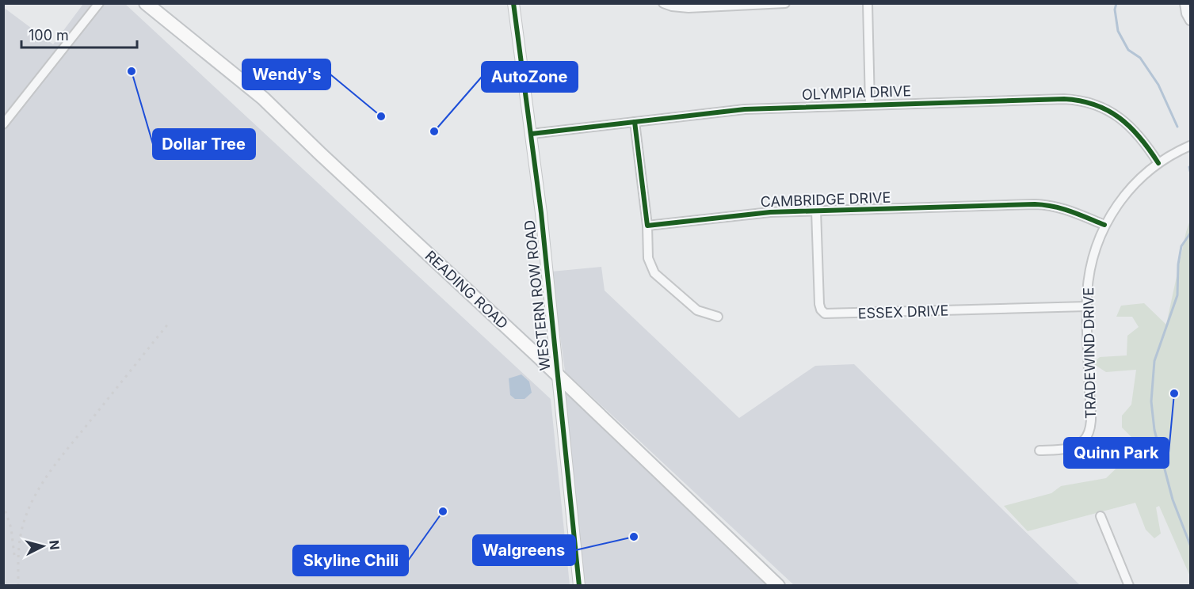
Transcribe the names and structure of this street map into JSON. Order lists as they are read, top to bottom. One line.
{"streets":{"main road":["READING ROAD"],"street":["OLYMPIA DRIVE","CAMBRIDGE DRIVE","WESTERN ROW ROAD","ESSEX DRIVE","TRADEWIND DRIVE"]},"crossings":[["OLYMPIA DRIVE","WESTERN ROW ROAD"],["OLYMPIA DRIVE","TRADEWIND DRIVE"],["CAMBRIDGE DRIVE","ESSEX DRIVE"],["CAMBRIDGE DRIVE","TRADEWIND DRIVE"],["READING ROAD","WESTERN ROW ROAD"],["ESSEX DRIVE","TRADEWIND DRIVE"]],"places":["Dollar Tree","Wendy's","AutoZone","Quinn Park","Skyline Chili","Walgreens"],"scale_bar":"100 m","north":"right"}
